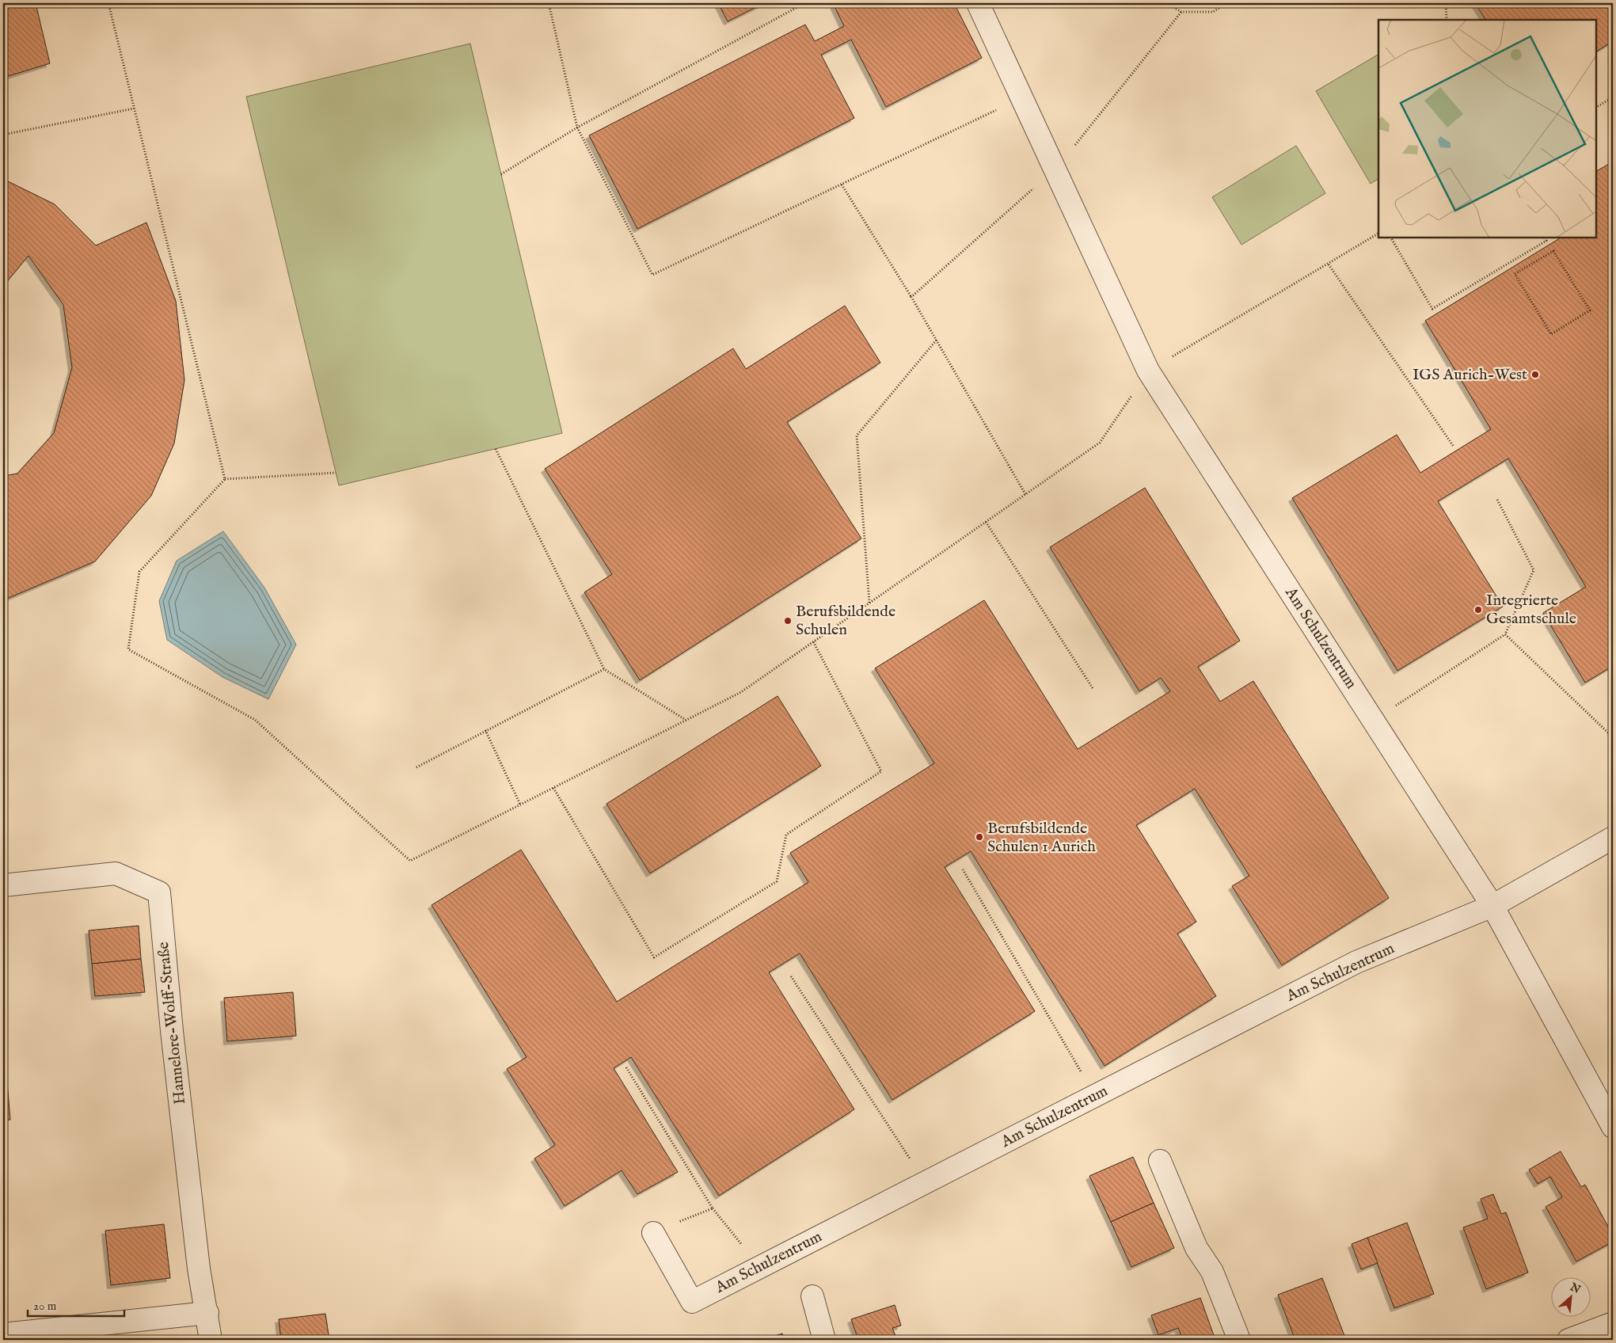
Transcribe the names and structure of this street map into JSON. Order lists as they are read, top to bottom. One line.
{"streets":{"street":["Am Schulzentrum","Hannelore-Wolff-Straße"]},"places":["IGS Aurich-West","Integrierte Gesamtschule","Berufsbildende Schulen","Berufsbildende Schulen 1 Aurich"],"scale_bar":"20 m","north":"top right"}
